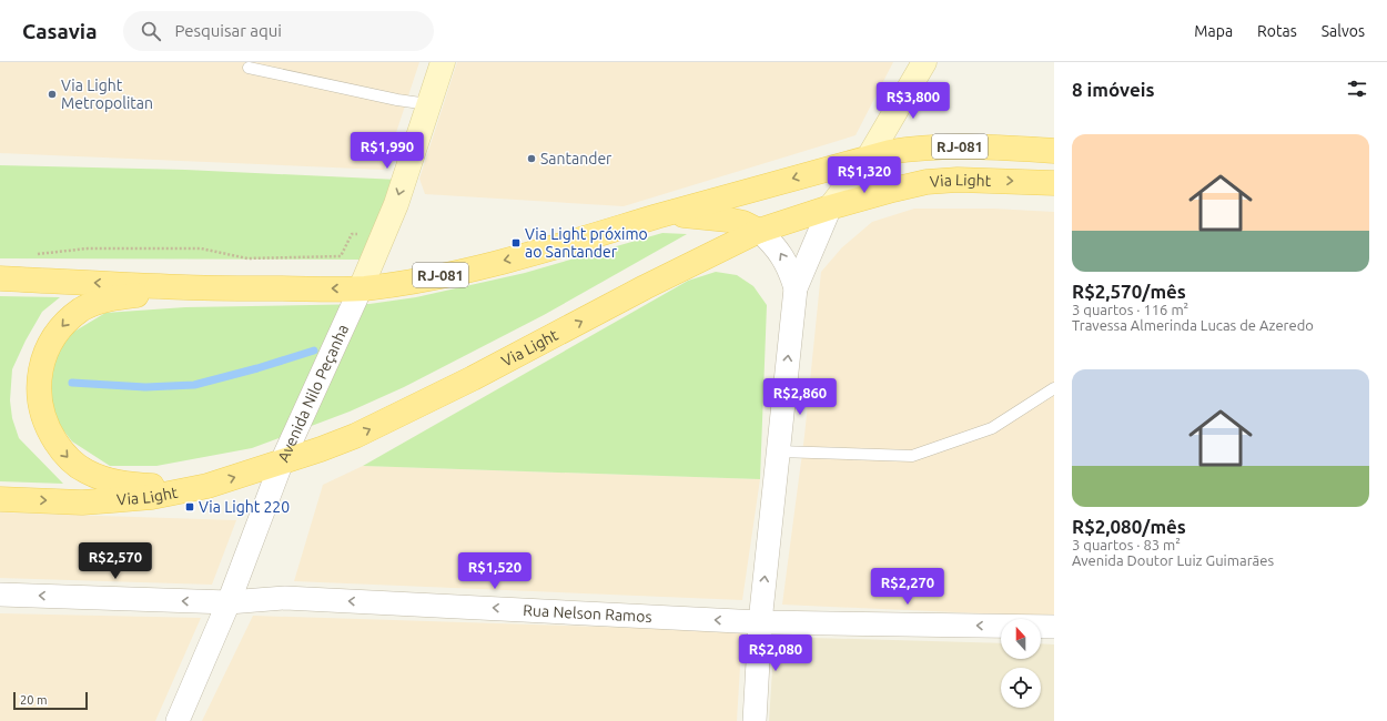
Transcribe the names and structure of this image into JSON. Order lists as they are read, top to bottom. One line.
{"streets":{"main road":["RJ-081","Via Light"],"street":["Avenida Nilo Peçanha","Rua Nelson Ramos"]},"crossings":[["RJ-081","Avenida Nilo Peçanha"],["Via Light","Avenida Nilo Peçanha"],["Avenida Nilo Peçanha","Rua Nelson Ramos"]],"one_way":["Rua Nelson Ramos"],"places":{"other":["Via Light Metropolitan","Santander"],"transit":["Via Light próximo ao Santander","Via Light 220"]},"scale_bar":"20 m","north":"top","page":{"header":"Casavia","search":"Pesquisar aqui","nav":["Mapa","Rotas","Salvos"],"heading":"8 imóveis","price":["R$3,800","R$1,990","R$1,320","R$2,860","R$2,570","R$1,520","R$2,270","R$2,080"],"list":[{"name":"R$2,570/mês","note":"3 quartos · 116 m² · Travessa Almerinda Lucas de Azeredo"},{"name":"R$2,080/mês","note":"3 quartos · 83 m² · Avenida Doutor Luiz Guimarães"}],"scale":"20 m"}}
